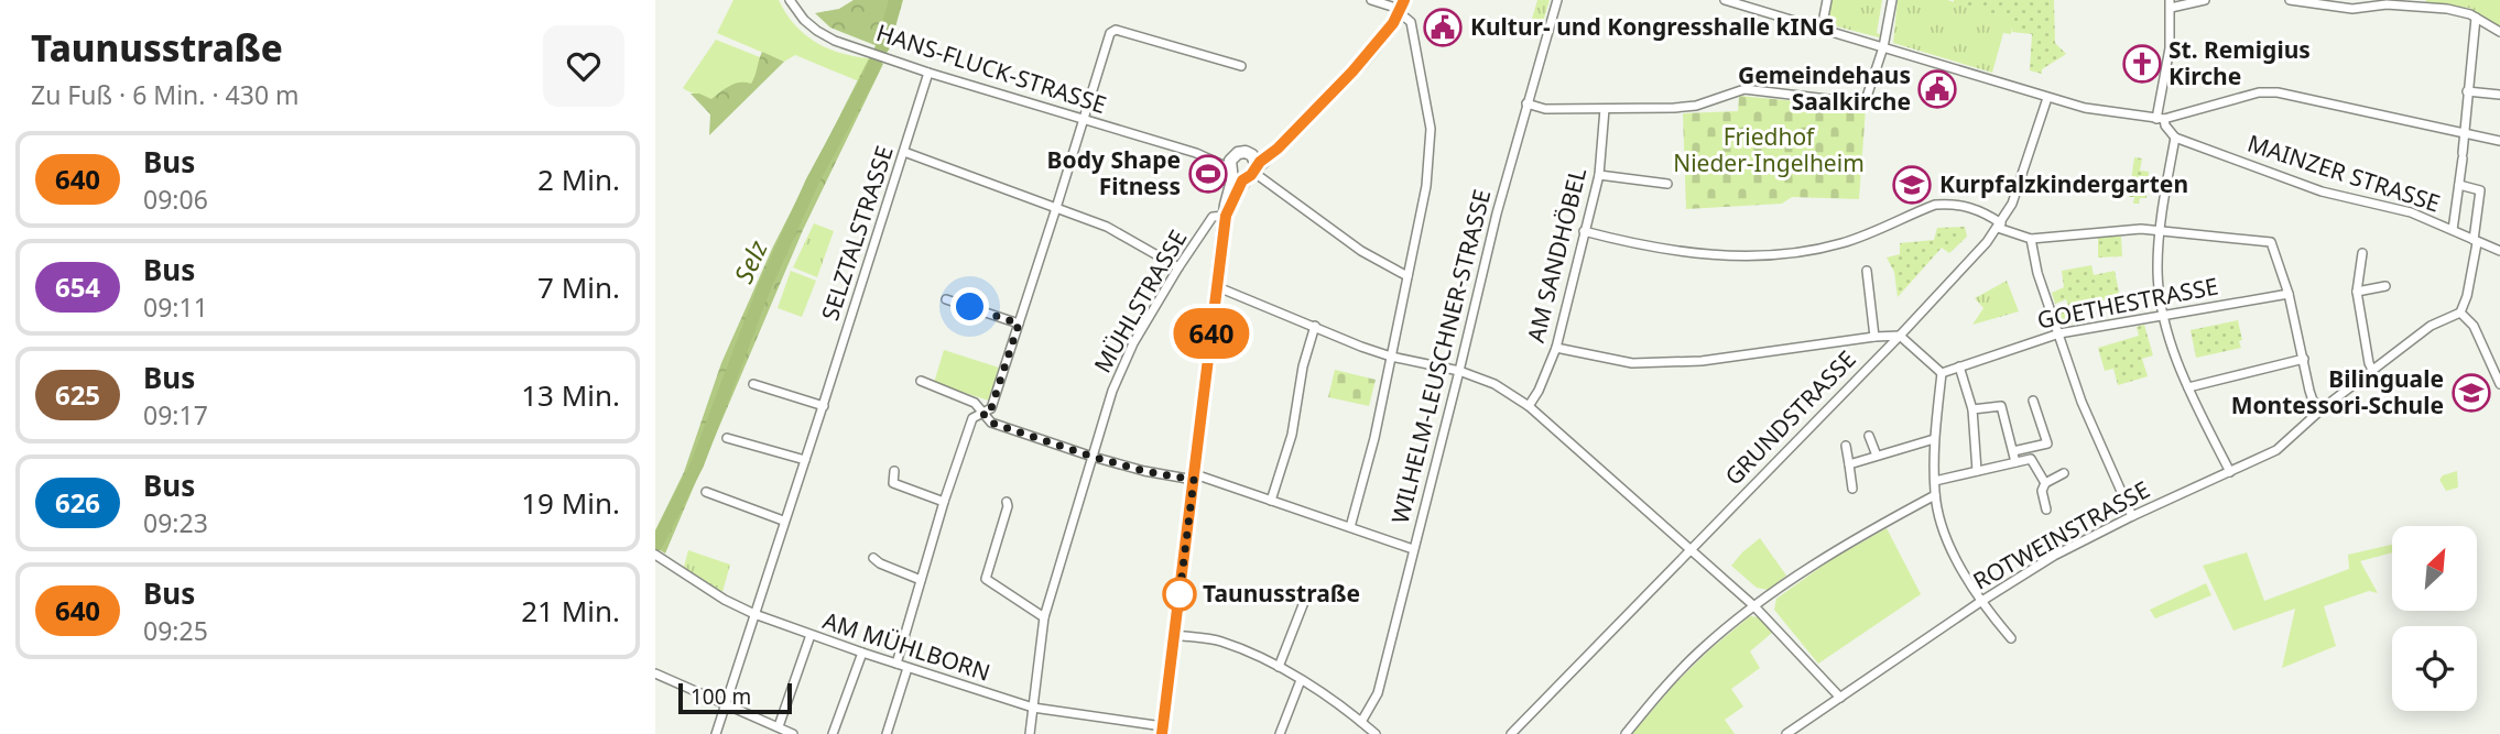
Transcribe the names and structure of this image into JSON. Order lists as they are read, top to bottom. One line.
{"streets":{"street":["HANS-FLUCK-STRASSE","MAINZER STRASSE","SELZTALSTRASSE","AM SANDHÖBEL","MÜHLSTRASSE","GOETHESTRASSE","WILHELM-LEUSCHNER-STRASSE","GRUNDSTRASSE","ROTWEINSTRASSE","AM MÜHLBORN"]},"crossings":[["HANS-FLUCK-STRASSE","SELZTALSTRASSE"],["SELZTALSTRASSE","AM MÜHLBORN"],["MÜHLSTRASSE","AM MÜHLBORN"]],"water":["Selz"],"parks":["Friedhof Nieder-Ingelheim"],"places":{"public building":["Kultur- und Kongresshalle kING","Gemeindehaus Saalkirche"],"church":["St. Remigius Kirche"],"sports":["Body Shape Fitness"],"school or university":["Kurpfalzkindergarten","Bilinguale Montessori-Schule"],"other":["Taunusstraße"]},"lines":["bus line 640"],"scale_bar":"100 m","north":"top right","page":{"heading":["Taunusstraße","Zu Fuß · 6 Min. · 430 m"],"on_map":"640","list":[{"mark":"640","name":"Bus","note":"09:06","value":"2 Min."},{"mark":"654","name":"Bus","note":"09:11","value":"7 Min."},{"mark":"625","name":"Bus","note":"09:17","value":"13 Min."},{"mark":"626","name":"Bus","note":"09:23","value":"19 Min."},{"mark":"640","name":"Bus","note":"09:25","value":"21 Min."}],"scale":"100 m"}}
